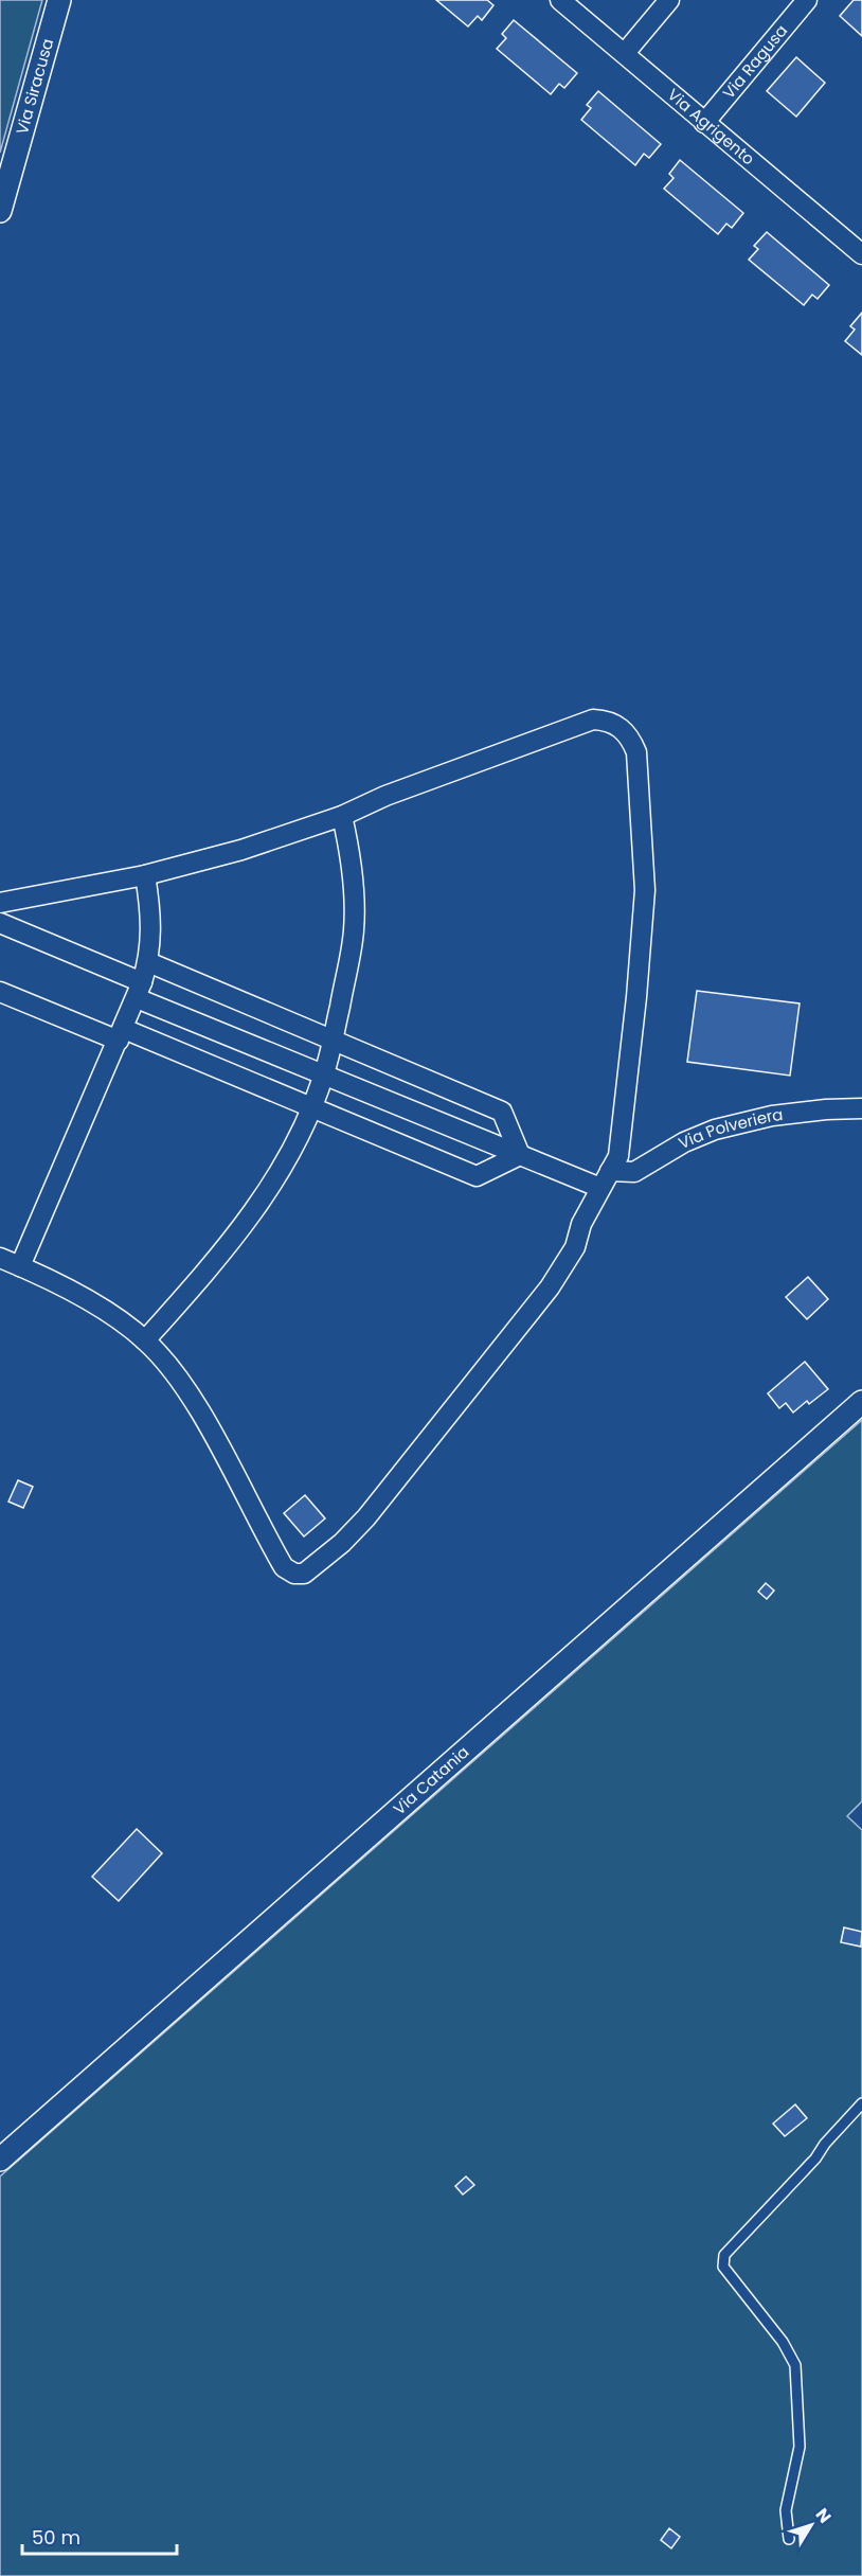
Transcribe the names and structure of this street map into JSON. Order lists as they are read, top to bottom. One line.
{"streets":{"street":["Via Ragusa","Via Siracusa","Via Agrigento","Via Polveriera","Via Catania"]},"crossings":[["Via Ragusa","Via Agrigento"]],"scale_bar":"50 m","north":"top right"}
